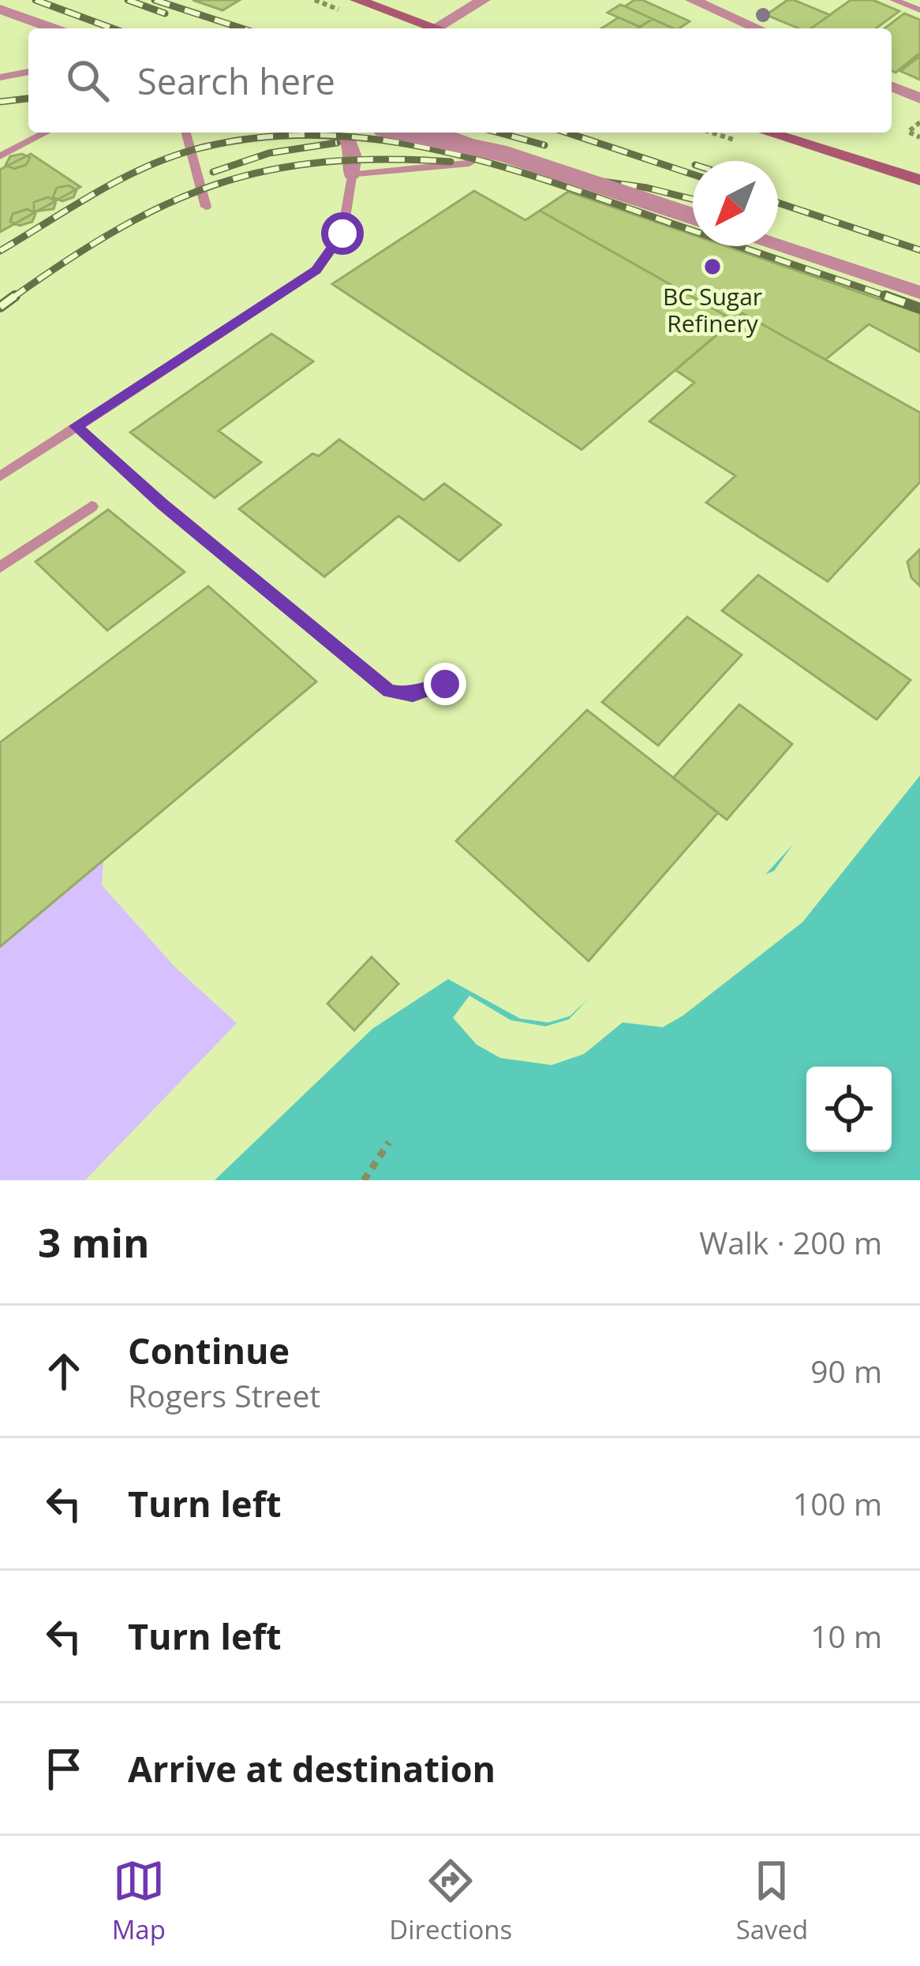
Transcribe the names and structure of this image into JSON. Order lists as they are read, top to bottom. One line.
{"places":["BC Sugar Refinery"],"north":"bottom left","page":{"search":"Search here","heading":["3 min","Walk · 200 m"],"list":[["Continue","Rogers Street","90 m"],["Turn left","100 m"],["Turn left","10 m"],"Arrive at destination"],"nav":["Map","Directions","Saved"]}}
